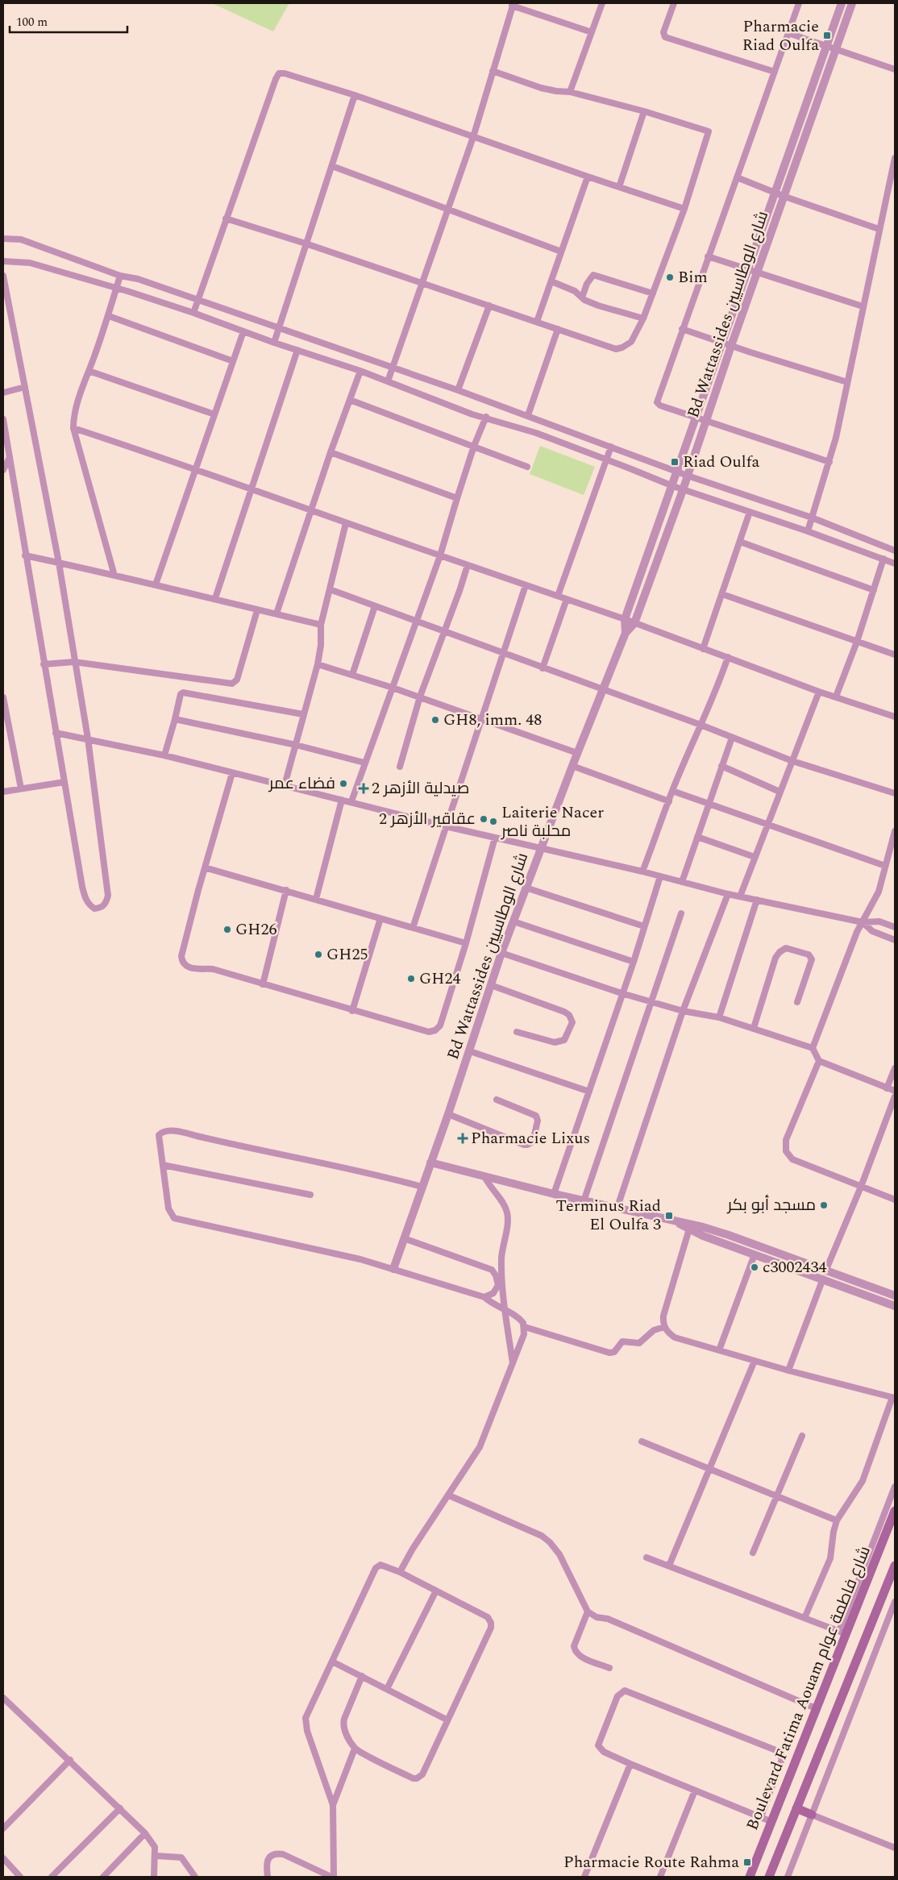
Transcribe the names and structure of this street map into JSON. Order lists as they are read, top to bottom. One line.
{"streets":{"main road":["Boulevard Fatima Aouam شارع فاطمة عوام"],"street":["Bd Wattassides شارع الوطاسيين"]},"places":{"transit":["Pharmacie Riad Oulfa","Riad Oulfa","Terminus Riad El Oulfa 3","Pharmacie Route Rahma"],"other":["Bim","GH8, imm. 48","فضاء عمر","عقاقير الأزهر 2","Laiterie Nacer محلبة ناصر","GH26","GH25","GH24","مسجد أبو بكر","c3002434"],"health":["صيدلية الأزهر 2","Pharmacie Lixus"]},"scale_bar":"100 m"}
